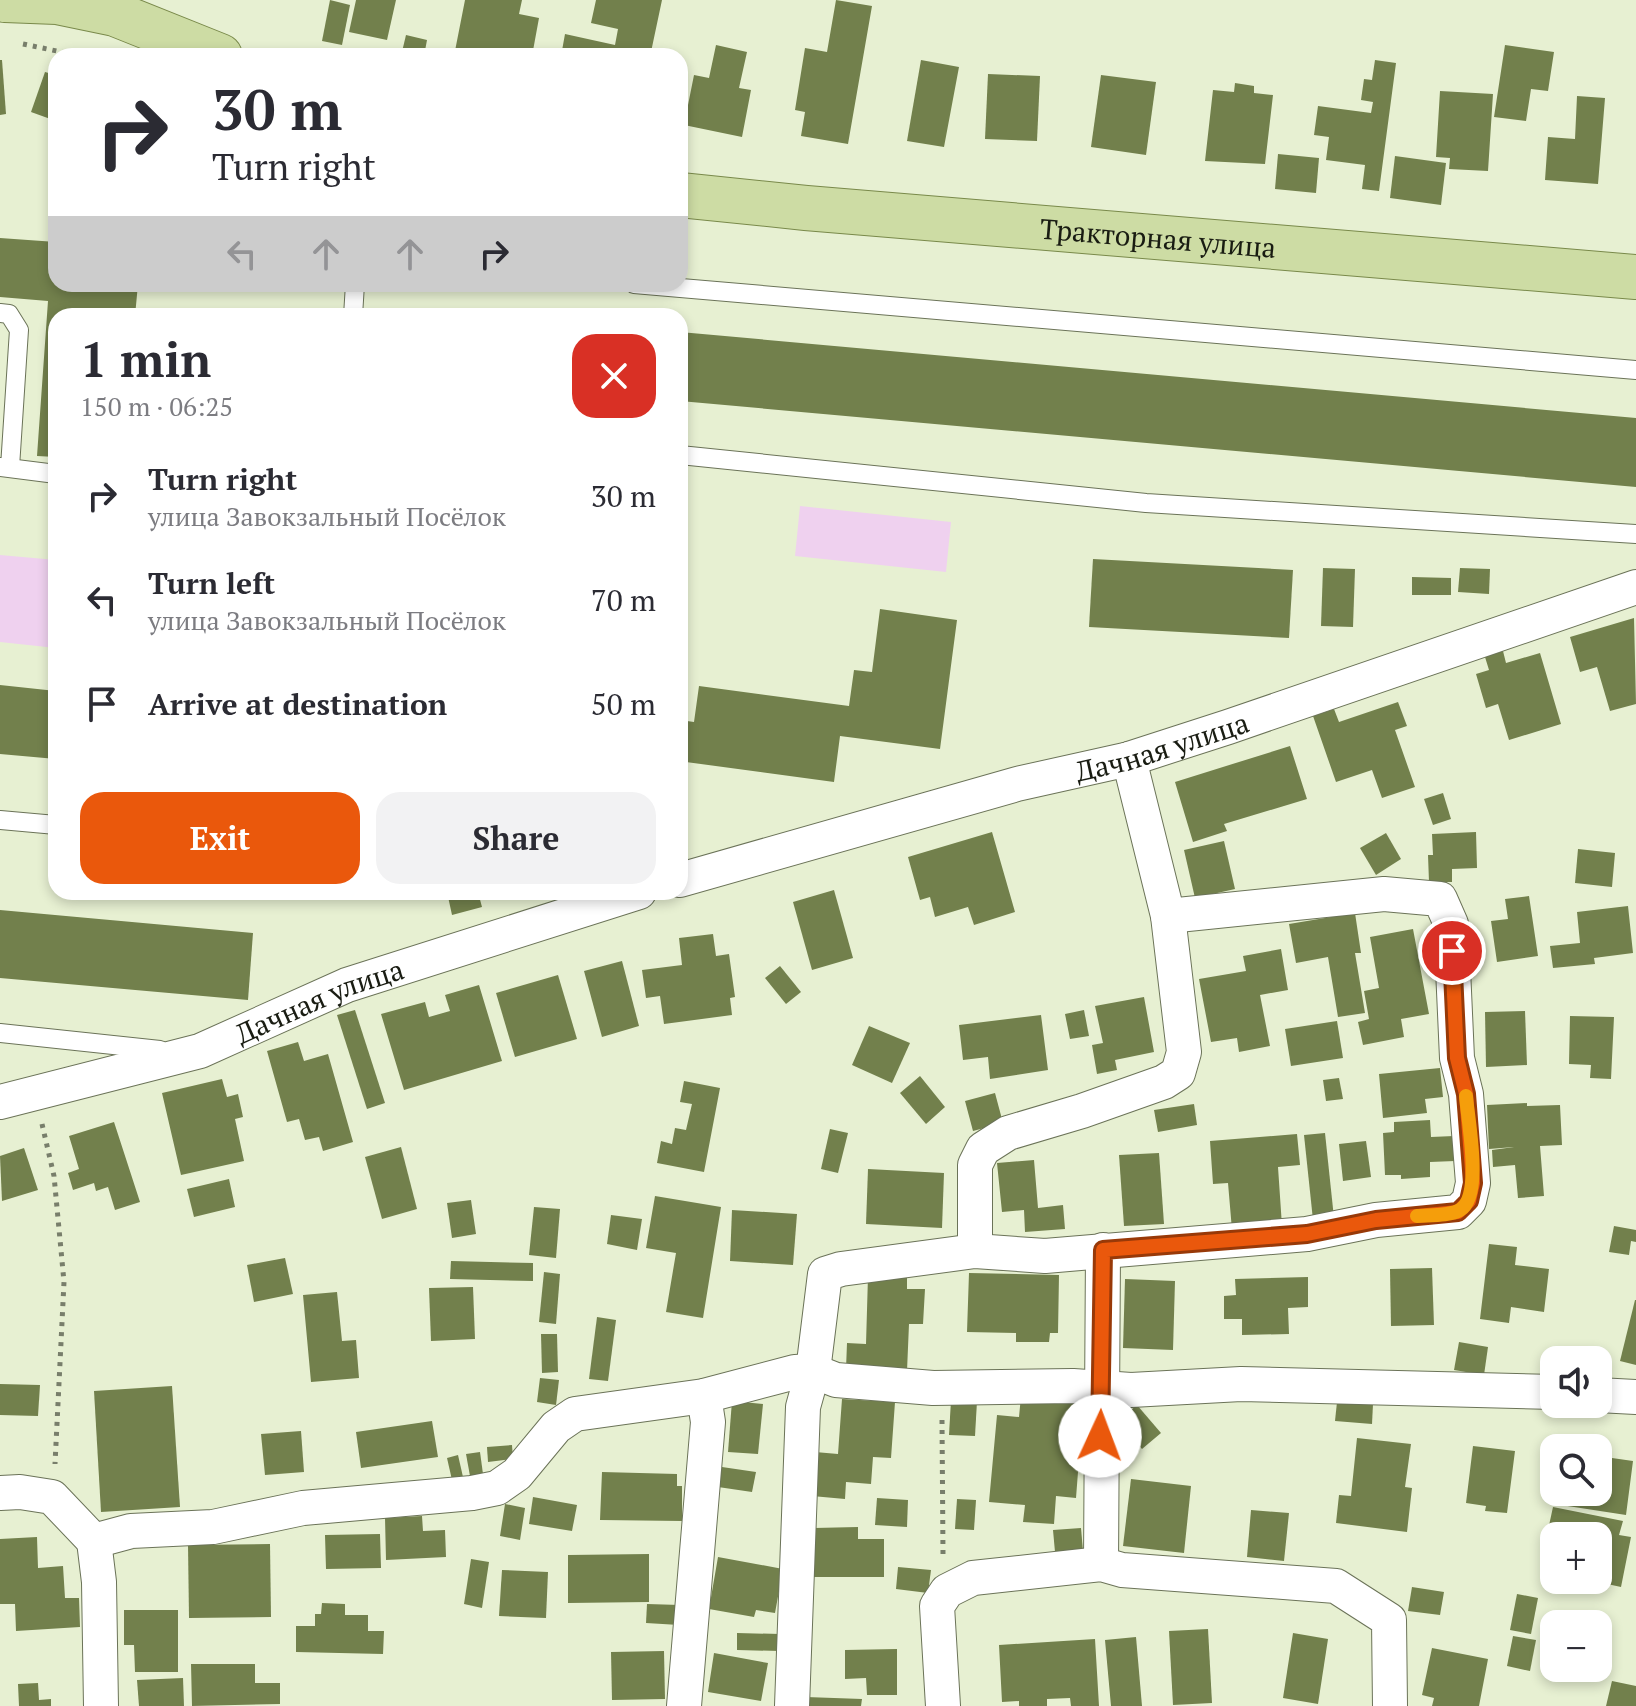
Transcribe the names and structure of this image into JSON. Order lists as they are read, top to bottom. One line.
{"streets":{"main road":["Тракторная улица"],"street":["Дачная улица"]},"page":{"turn":["30 m","Turn right"],"heading":["1 min","150 m · 06:25"],"list":[{"name":"Turn right","note":"улица Завокзальный Посёлок","value":"30 m"},{"name":"Turn left","note":"улица Завокзальный Посёлок","value":"70 m"},{"name":"Arrive at destination","value":"50 m"}],"buttons":["Exit","Share"],"map_buttons":["+","−"]}}
